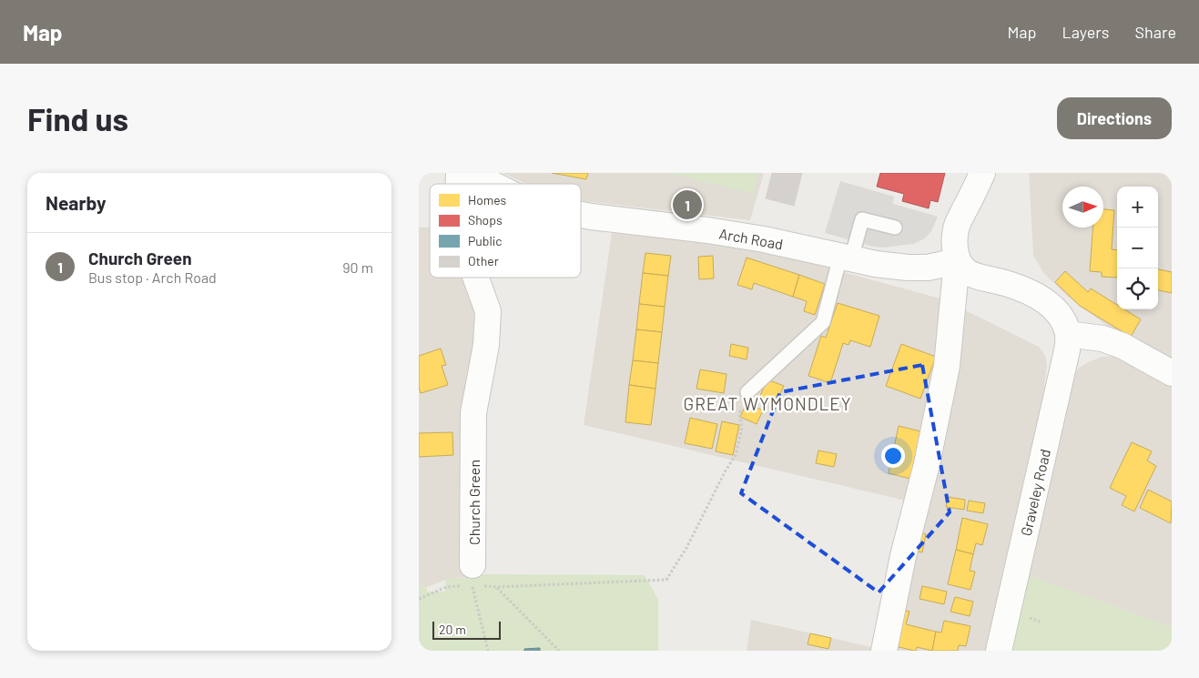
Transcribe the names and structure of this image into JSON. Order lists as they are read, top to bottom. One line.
{"streets":{"street":["Arch Road","Graveley Road","Church Green"]},"districts":["GREAT WYMONDLEY"],"legend":["Homes","Shops","Public","Other"],"scale_bar":"20 m","north":"right","page":{"header":"Map","nav":["Map","Layers","Share"],"buttons":"Directions","title":"Find us","heading":"Nearby","map_buttons":["+","−"],"pins":"1","list":[{"mark":"1","name":"Church Green","note":"Bus stop · Arch Road","value":"90 m"}],"scale":"20 m"}}
